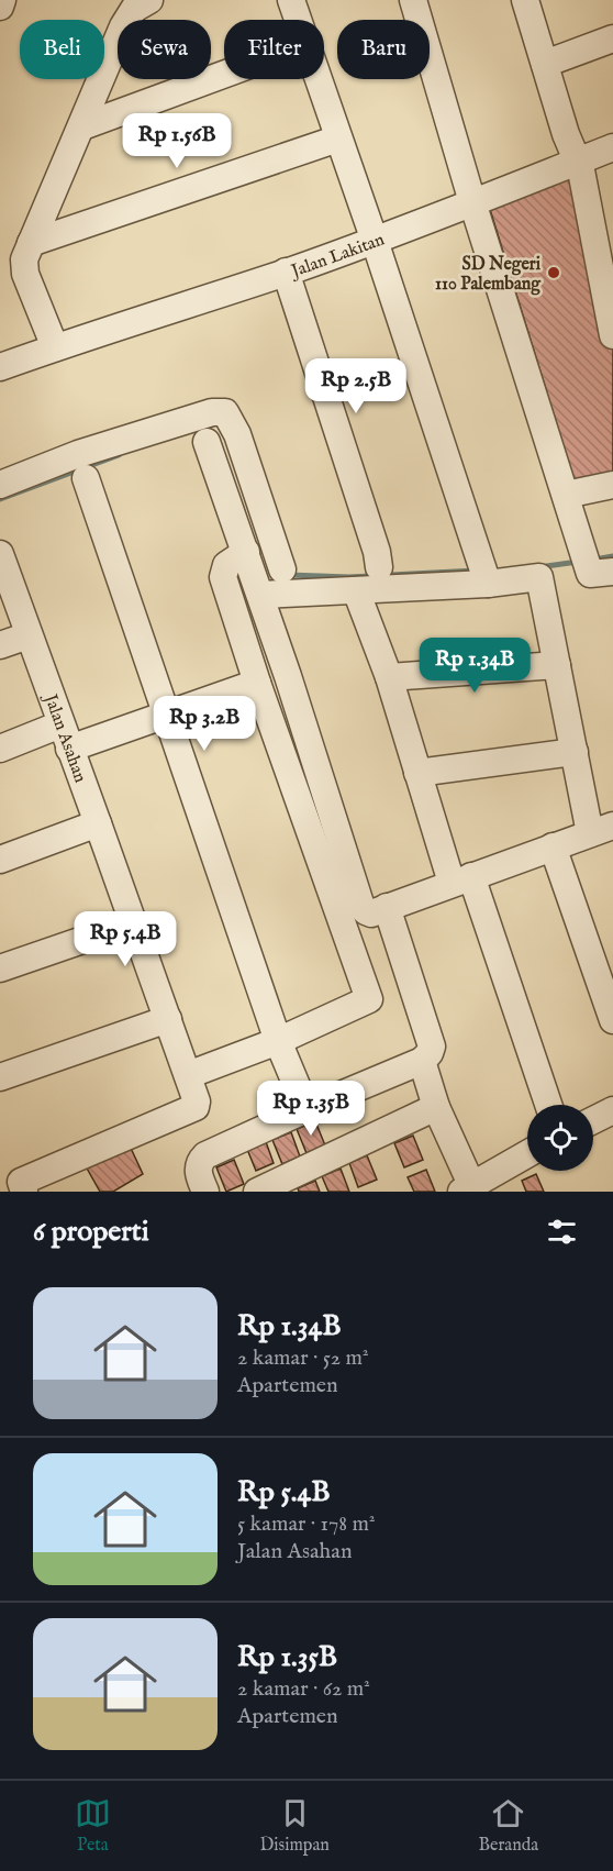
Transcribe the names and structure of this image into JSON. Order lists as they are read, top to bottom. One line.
{"streets":{"street":["Jalan Lakitan","Jalan Asahan"]},"places":["SD Negeri 110 Palembang"],"page":{"chip":["Beli","Sewa","Filter","Baru"],"price":["Rp 1.56B","Rp 2.5B","Rp 1.34B","Rp 3.2B","Rp 5.4B","Rp 1.35B"],"heading":"6 properti","list":[{"name":"Rp 1.34B","note":"2 kamar · 52 m² · Apartemen"},{"name":"Rp 5.4B","note":"5 kamar · 178 m² · Jalan Asahan"},{"name":"Rp 1.35B","note":"2 kamar · 62 m² · Apartemen"}],"tabs":["Peta","Disimpan","Beranda"]}}
